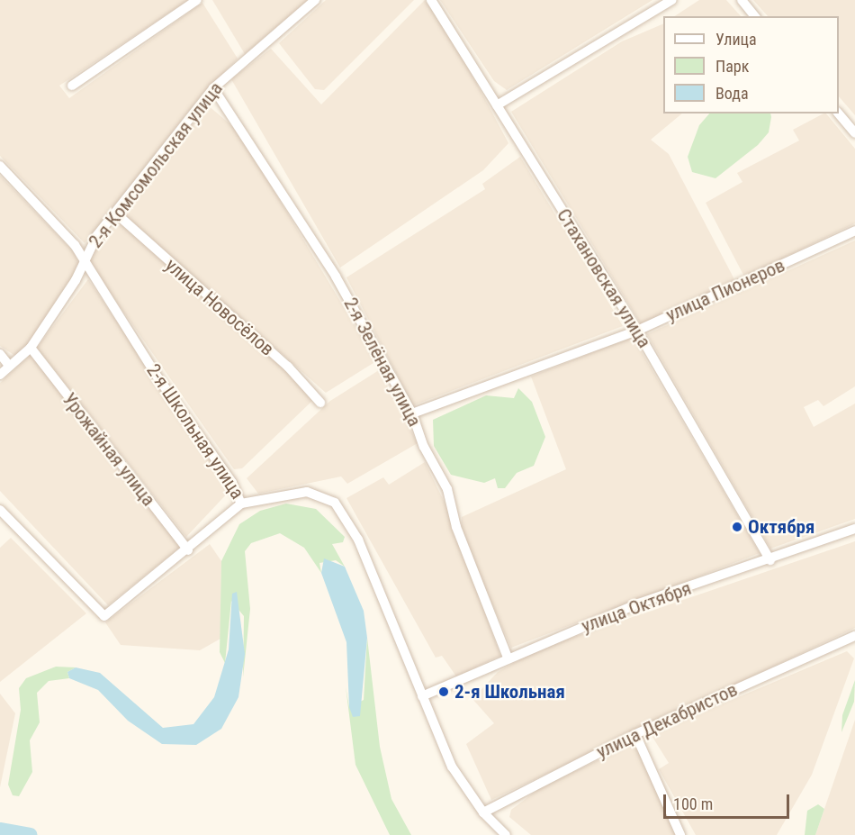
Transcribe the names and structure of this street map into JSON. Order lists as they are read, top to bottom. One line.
{"streets":{"street":["2-я Комсомольская улица","Стахановская улица","улица Пионеров","улица Новосёлов","2-я Зелёная улица","2-я Школьная улица","Урожайная улица","улица Октября","улица Декабристов"]},"crossings":[["2-я Комсомольская улица","улица Новосёлов"],["2-я Комсомольская улица","2-я Зелёная улица"],["2-я Комсомольская улица","2-я Школьная улица"],["2-я Комсомольская улица","Урожайная улица"],["Стахановская улица","улица Пионеров"],["Стахановская улица","улица Октября"],["улица Пионеров","2-я Зелёная улица"],["2-я Зелёная улица","улица Октября"],["2-я Школьная улица","улица Октября"],["2-я Школьная улица","улица Декабристов"]],"places":["Октября","2-я Школьная"],"legend":["Улица","Парк","Вода"],"scale_bar":"100 m"}
